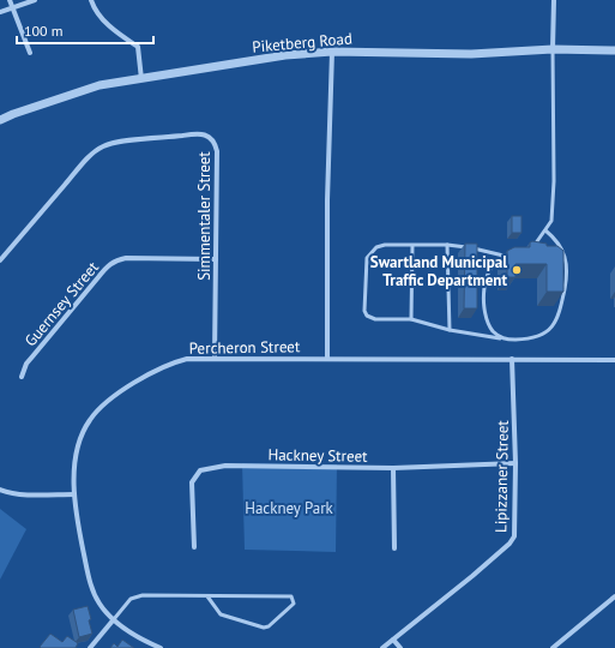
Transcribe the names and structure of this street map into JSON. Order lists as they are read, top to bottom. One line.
{"streets":{"street":["Piketberg Road","Simmentaler Street","Guernsey Street","Percheron Street","Hackney Street","Lipizzaner Street"]},"crossings":[["Simmentaler Street","Guernsey Street"],["Simmentaler Street","Percheron Street"],["Percheron Street","Lipizzaner Street"],["Hackney Street","Lipizzaner Street"]],"parks":["Hackney Park"],"places":["Swartland Municipal Traffic Department"],"scale_bar":"100 m"}
